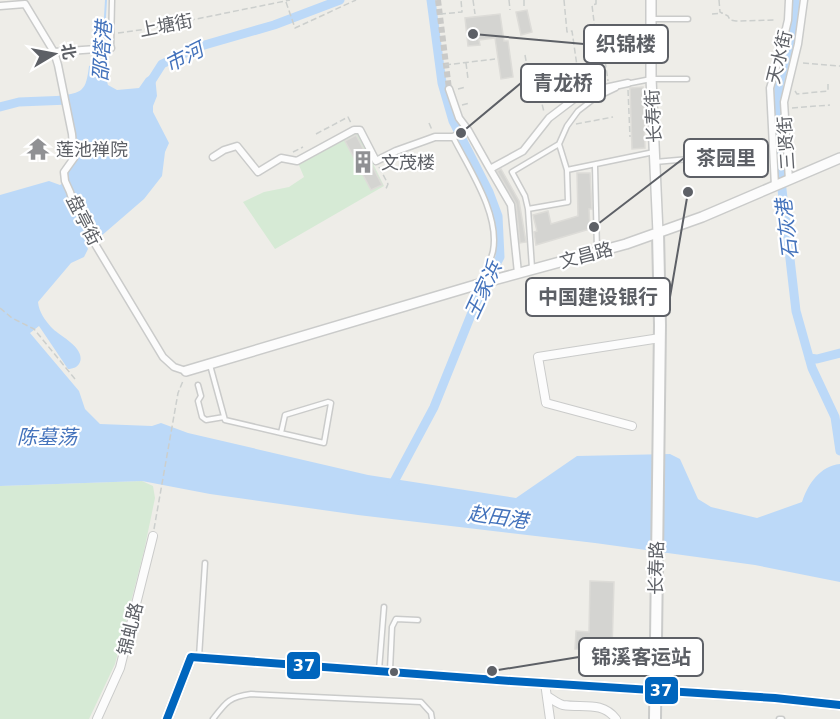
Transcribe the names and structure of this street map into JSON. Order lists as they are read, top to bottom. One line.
{"streets":{"main road":["长寿街","长寿路"],"street":["天水街","三贤街","盘亭街","文昌路","锦虬路"],"path":["上塘街"]},"crossings":[["天水街","三贤街"],["天水街","文昌路"],["长寿街","文昌路"],["长寿街","长寿路"],["三贤街","文昌路"],["盘亭街","文昌路"]],"water":["邵塔港","市河","石灰港","王家浜","陈墓荡","赵田港"],"places":{"other":["织锦楼","青龙桥","中国建设银行","茶园里","锦溪客运站"],"temple":["莲池禅院"],"building":["文茂楼"]},"lines":["transit line 37"],"north":"right"}
